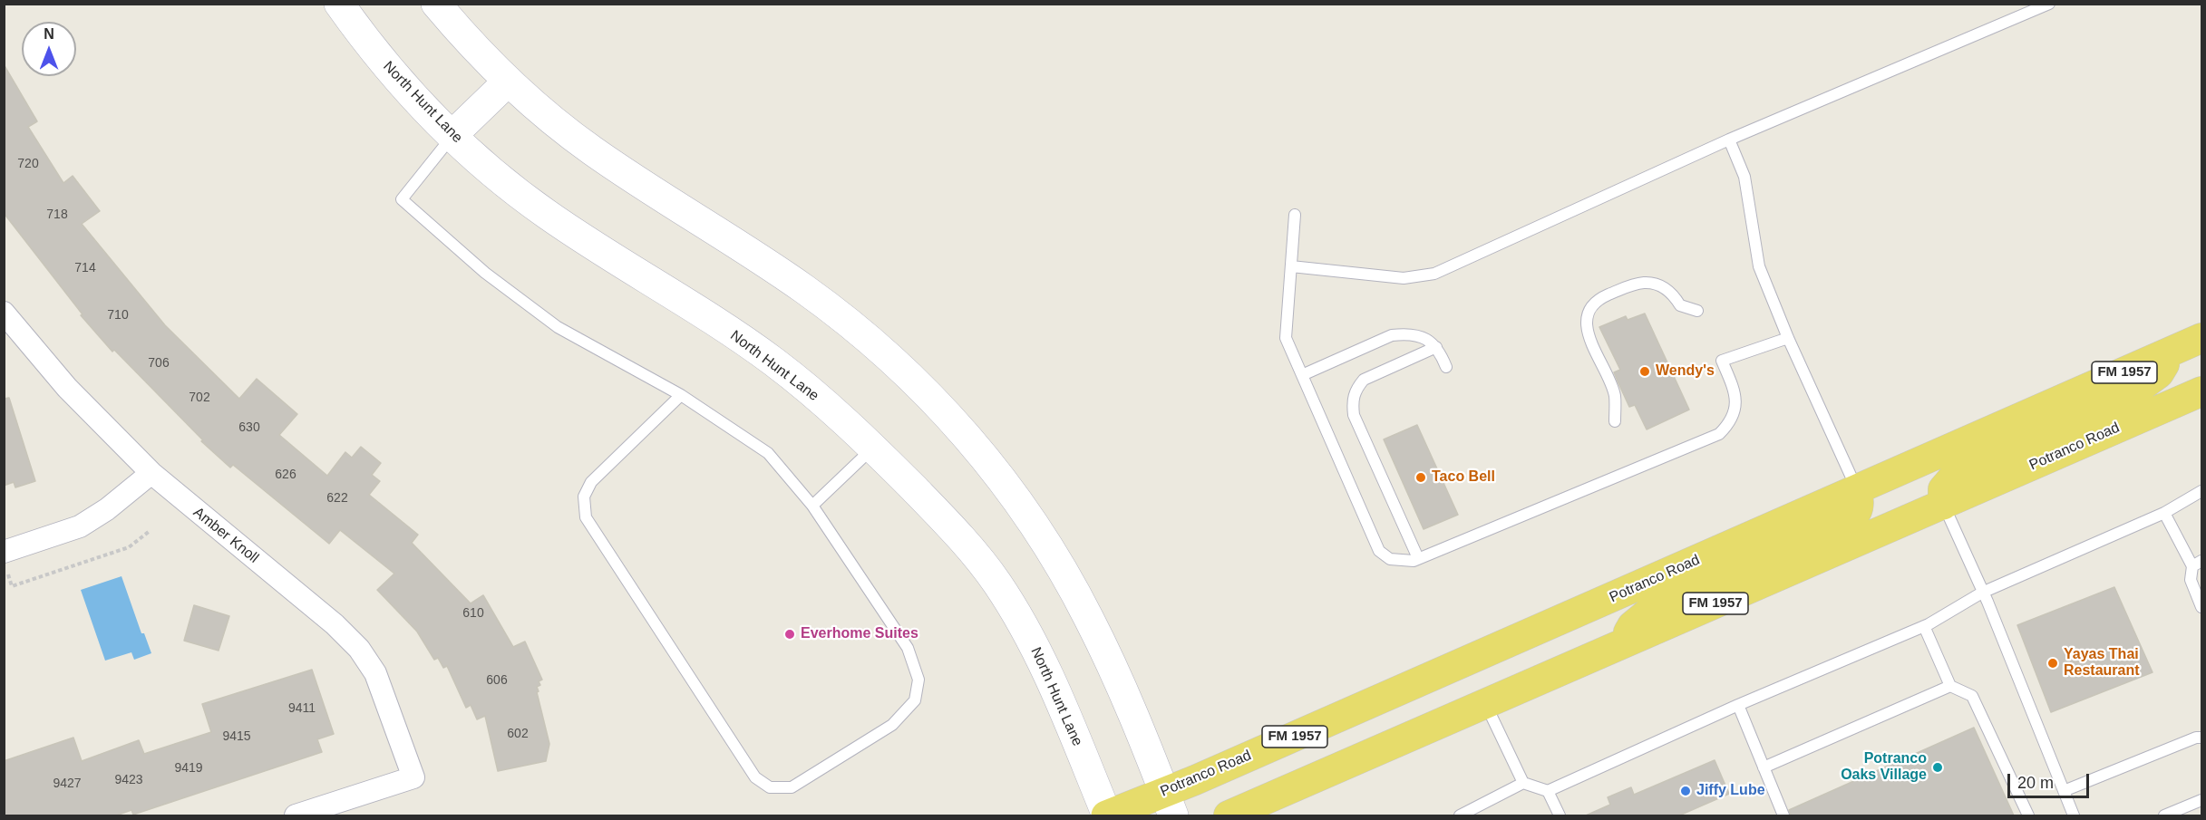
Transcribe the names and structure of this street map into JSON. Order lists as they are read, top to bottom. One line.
{"streets":{"main road":["North Hunt Lane","FM 1957","Potranco Road"],"street":["Amber Knoll"]},"crossings":[["North Hunt Lane","Potranco Road"]],"places":["Wendy's","Taco Bell","Everhome Suites","Yayas Thai Restaurant","Potranco Oaks Village","Jiffy Lube"],"house_numbers":["720","718","714","710","706","702","630","626","622","610","606","9411","602","9415","9419","9423","9427"],"scale_bar":"20 m","north":"top"}
